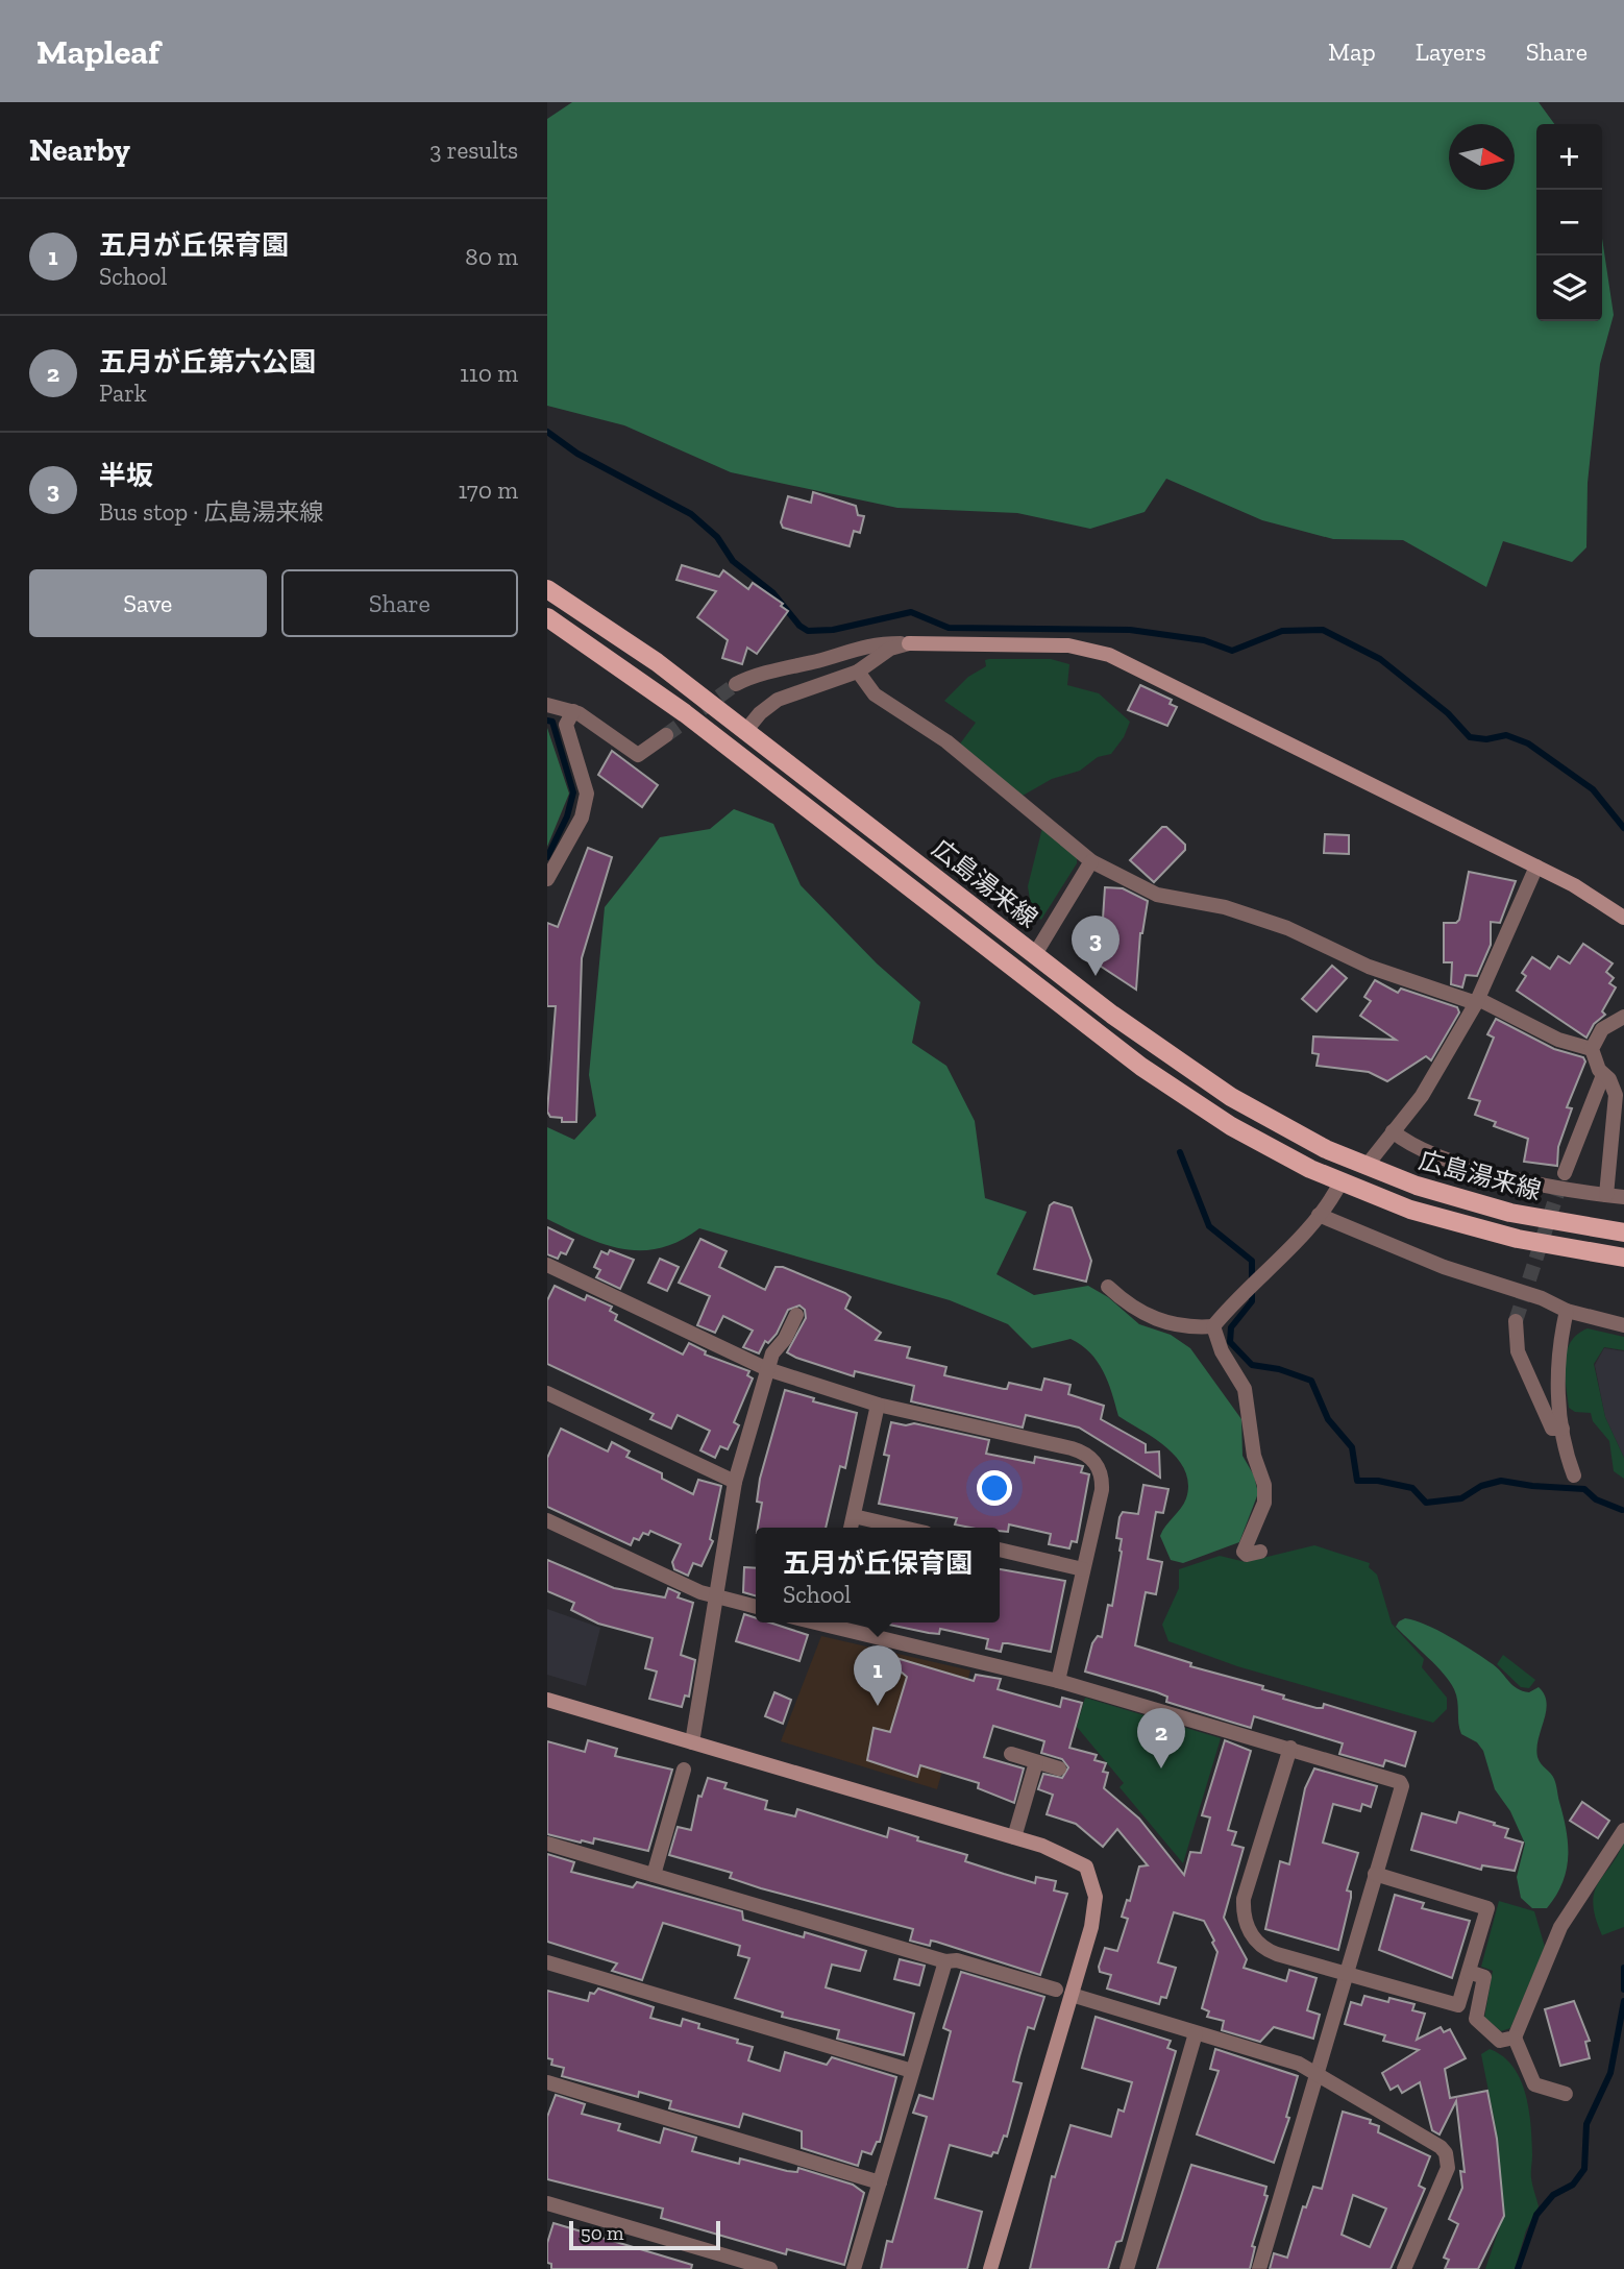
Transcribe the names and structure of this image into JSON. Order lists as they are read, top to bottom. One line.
{"streets":{"main road":["広島湯来線"]},"scale_bar":"50 m","north":"right","page":{"header":"Mapleaf","nav":["Map","Layers","Share"],"heading":["Nearby","3 results"],"map_buttons":["+","−"],"list":[{"mark":"1","name":"五月が丘保育園","note":"School","value":"80 m"},{"mark":"2","name":"五月が丘第六公園","note":"Park","value":"110 m"},{"mark":"3","name":"半坂","note":"Bus stop · 広島湯来線","value":"170 m"}],"buttons":["Save","Share"],"pins":["3","1","2"],"popup":["五月が丘保育園","School"],"scale":"50 m"}}
